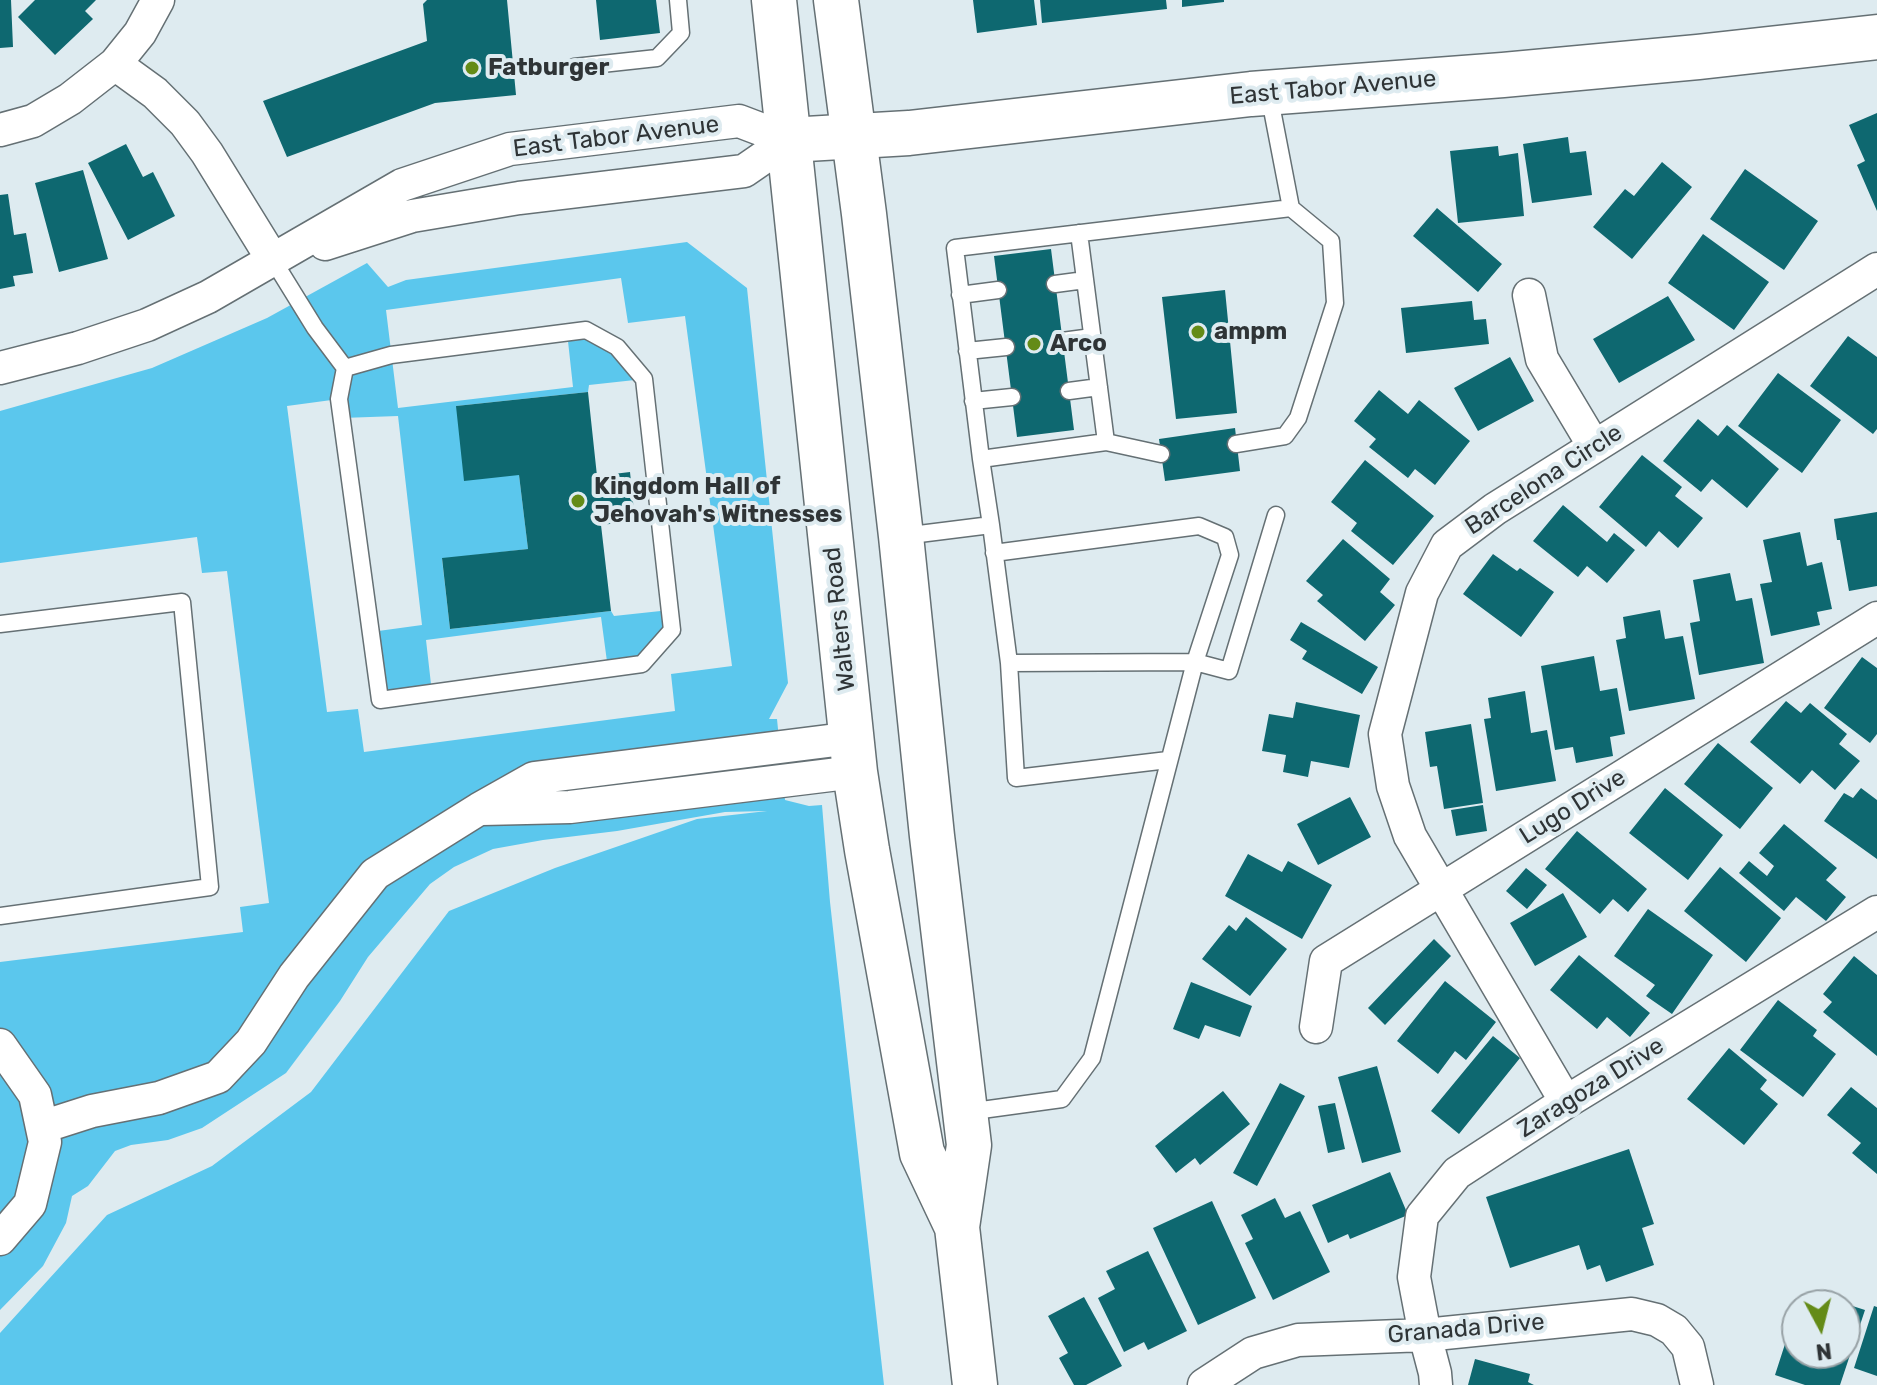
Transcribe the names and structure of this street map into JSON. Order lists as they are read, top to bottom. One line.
{"streets":{"main road":["East Tabor Avenue","Walters Road"],"street":["Barcelona Circle","Lugo Drive","Zaragoza Drive","Granada Drive"]},"crossings":[["East Tabor Avenue","Walters Road"],["Barcelona Circle","Lugo Drive"],["Barcelona Circle","Zaragoza Drive"],["Zaragoza Drive","Granada Drive"]],"places":["Fatburger","ampm","Arco","Kingdom Hall of Jehovah's Witnesses"],"north":"bottom"}
